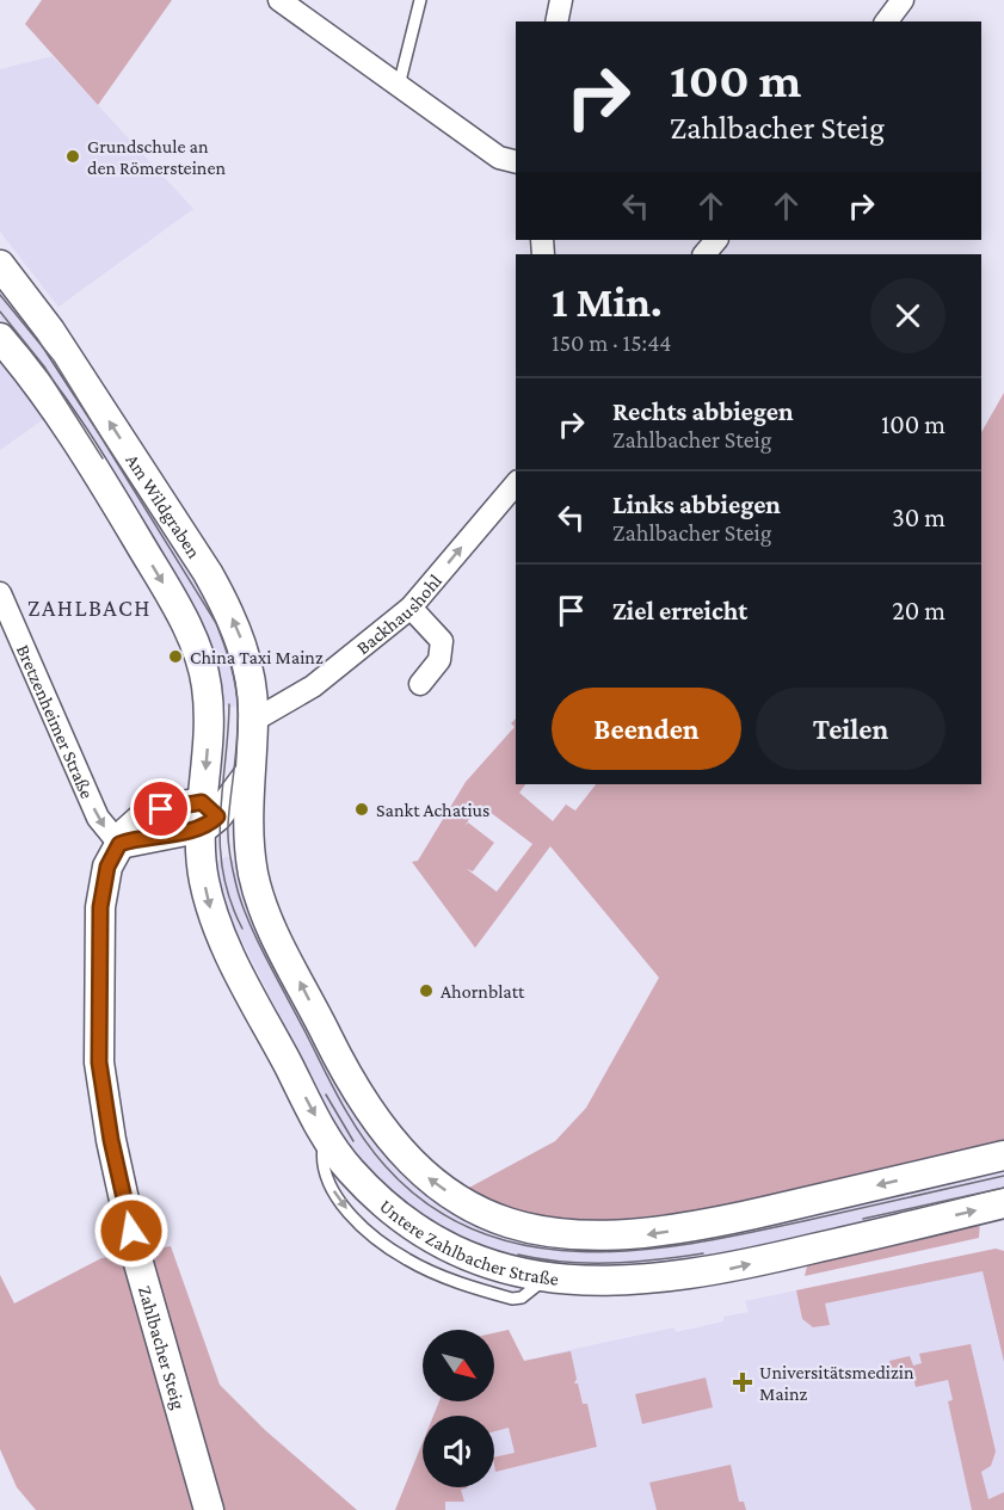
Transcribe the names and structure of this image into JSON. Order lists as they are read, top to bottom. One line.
{"streets":{"street":["Am Wildgraben","Backhaushohl","Bretzenheimer Straße","Untere Zahlbacher Straße","Zahlbacher Steig"]},"crossings":[["Am Wildgraben","Backhaushohl"],["Am Wildgraben","Untere Zahlbacher Straße"],["Bretzenheimer Straße","Zahlbacher Steig"]],"one_way":["Backhaushohl","Bretzenheimer Straße"],"districts":["ZAHLBACH"],"places":{"other":["Grundschule an den Römersteinen","China Taxi Mainz","Sankt Achatius","Ahornblatt"],"health":["Universitätsmedizin Mainz"]},"north":"bottom right","page":{"turn":["100 m","Zahlbacher Steig"],"heading":["1 Min.","150 m · 15:44"],"list":[{"name":"Rechts abbiegen","note":"Zahlbacher Steig","value":"100 m"},{"name":"Links abbiegen","note":"Zahlbacher Steig","value":"30 m"},{"name":"Ziel erreicht","value":"20 m"}],"buttons":["Beenden","Teilen"]}}
